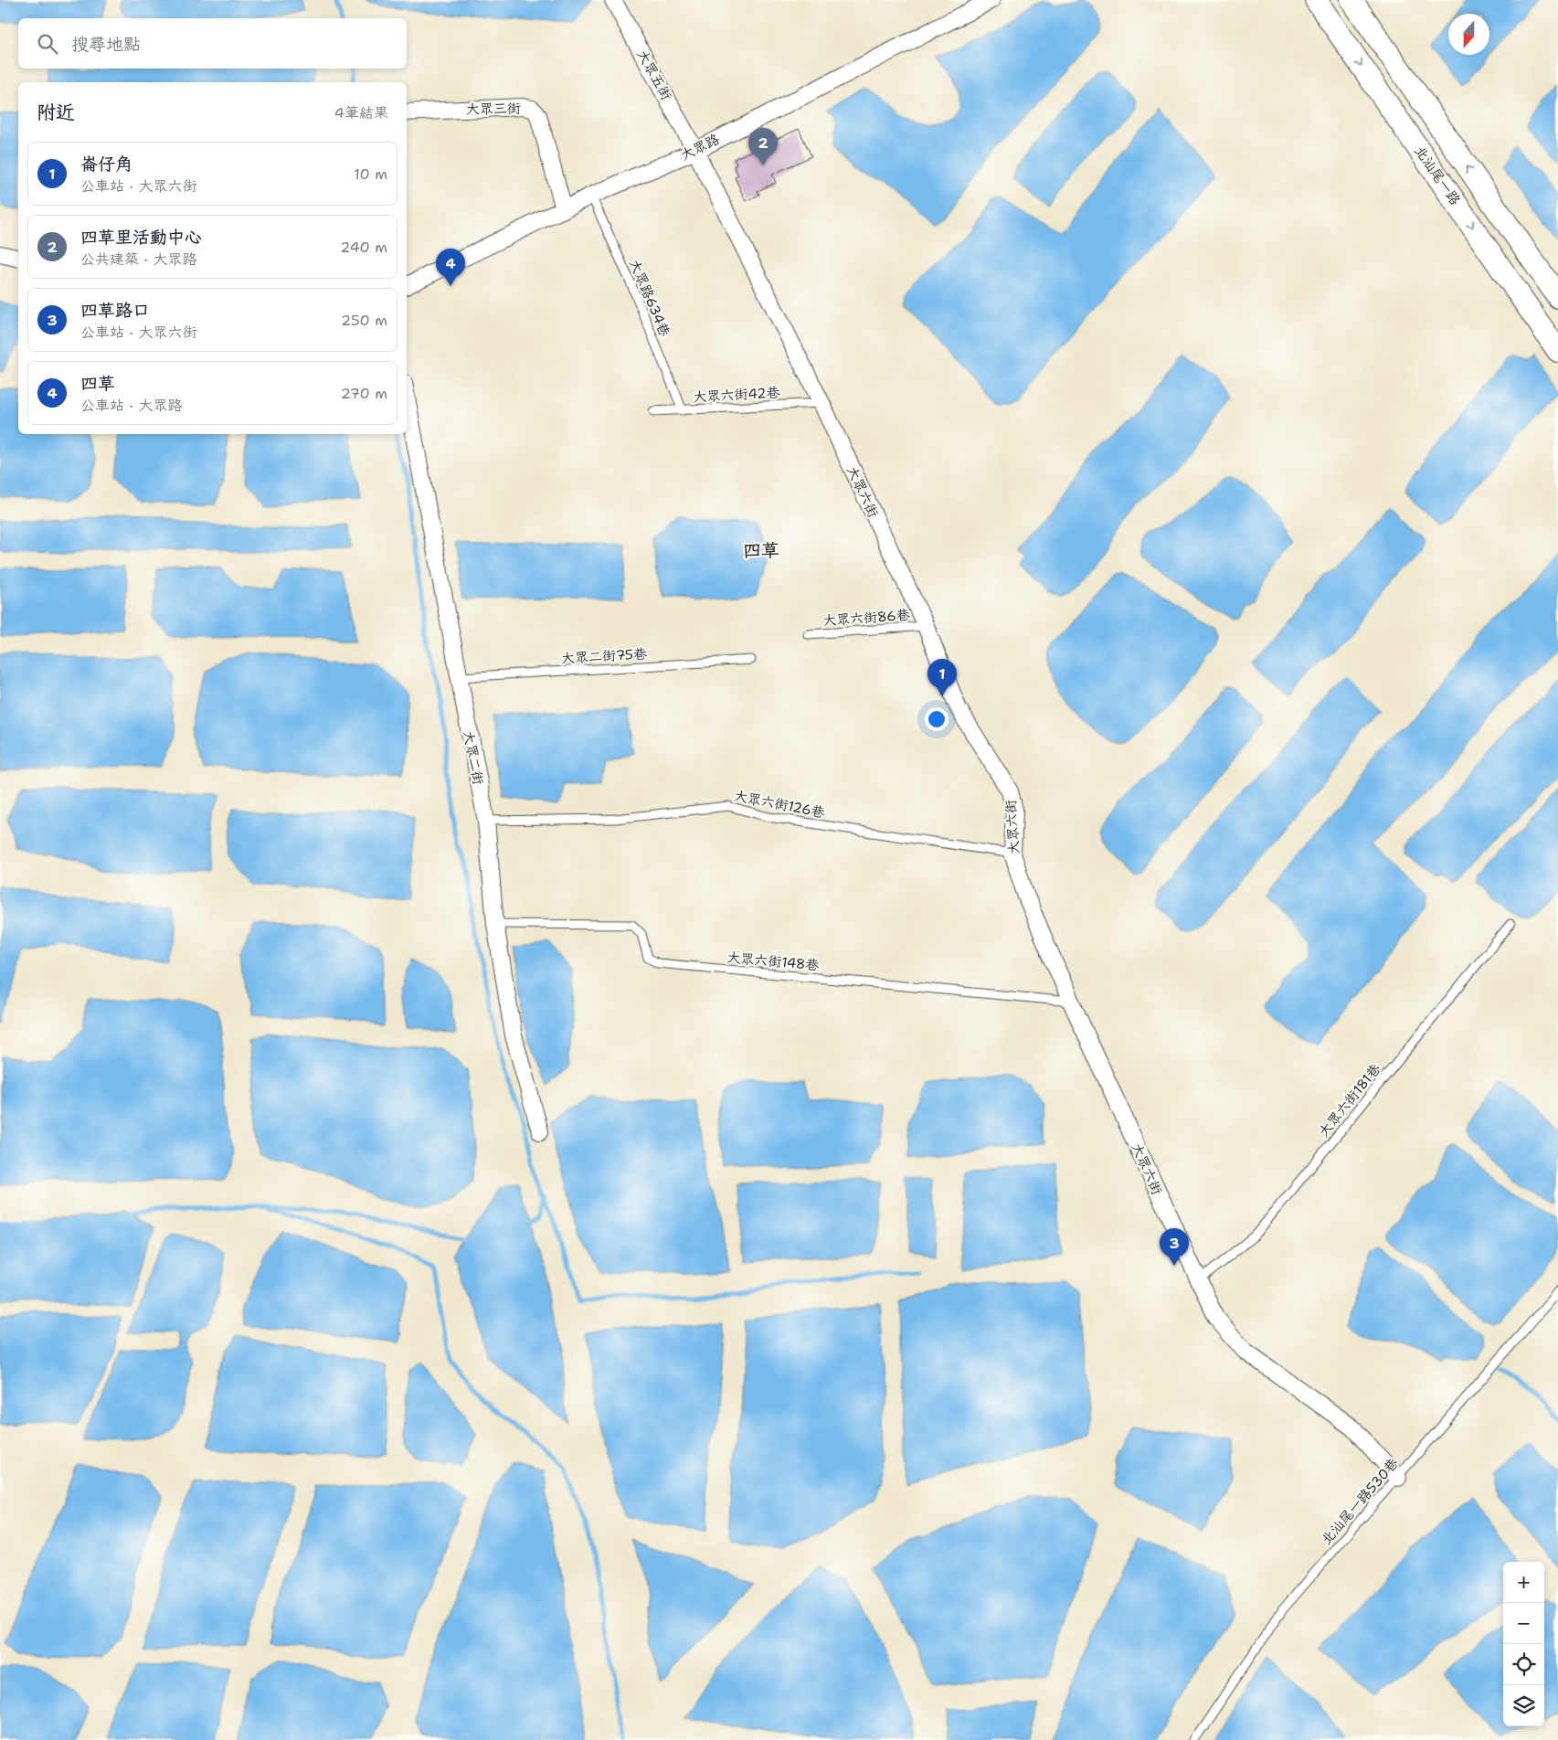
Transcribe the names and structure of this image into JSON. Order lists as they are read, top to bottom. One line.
{"streets":{"street":["大眾五街","大眾三街","大眾路","北汕尾一路","大眾六街","大眾二街"],"lane":["大眾路634巷","大眾六街42巷","大眾六街86巷","大眾二街75巷","大眾六街126巷","大眾六街148巷","大眾六街181巷","北汕尾一路530巷"]},"crossings":[["大眾五街","大眾路"],["大眾五街","大眾六街"],["大眾三街","大眾路"],["大眾路","大眾路634巷"],["大眾路","大眾六街"],["大眾路634巷","大眾六街42巷"],["大眾六街42巷","大眾六街"],["大眾六街","大眾六街86巷"],["大眾六街","大眾六街126巷"],["大眾六街","大眾六街148巷"],["大眾六街","大眾六街181巷"],["大眾六街","北汕尾一路530巷"],["大眾二街75巷","大眾二街"],["大眾二街","大眾六街126巷"],["大眾二街","大眾六街148巷"]],"districts":["四草"],"north":"bottom","page":{"search":"搜尋地點","heading":["附近","4筆結果"],"pins":["2","4","1","3"],"list":[{"mark":"1","name":"崙仔角","note":"公車站 · 大眾六街","value":"10 m"},{"mark":"2","name":"四草里活動中心","note":"公共建築 · 大眾路","value":"240 m"},{"mark":"3","name":"四草路口","note":"公車站 · 大眾六街","value":"250 m"},{"mark":"4","name":"四草","note":"公車站 · 大眾路","value":"270 m"}],"map_buttons":["+","−"]}}
